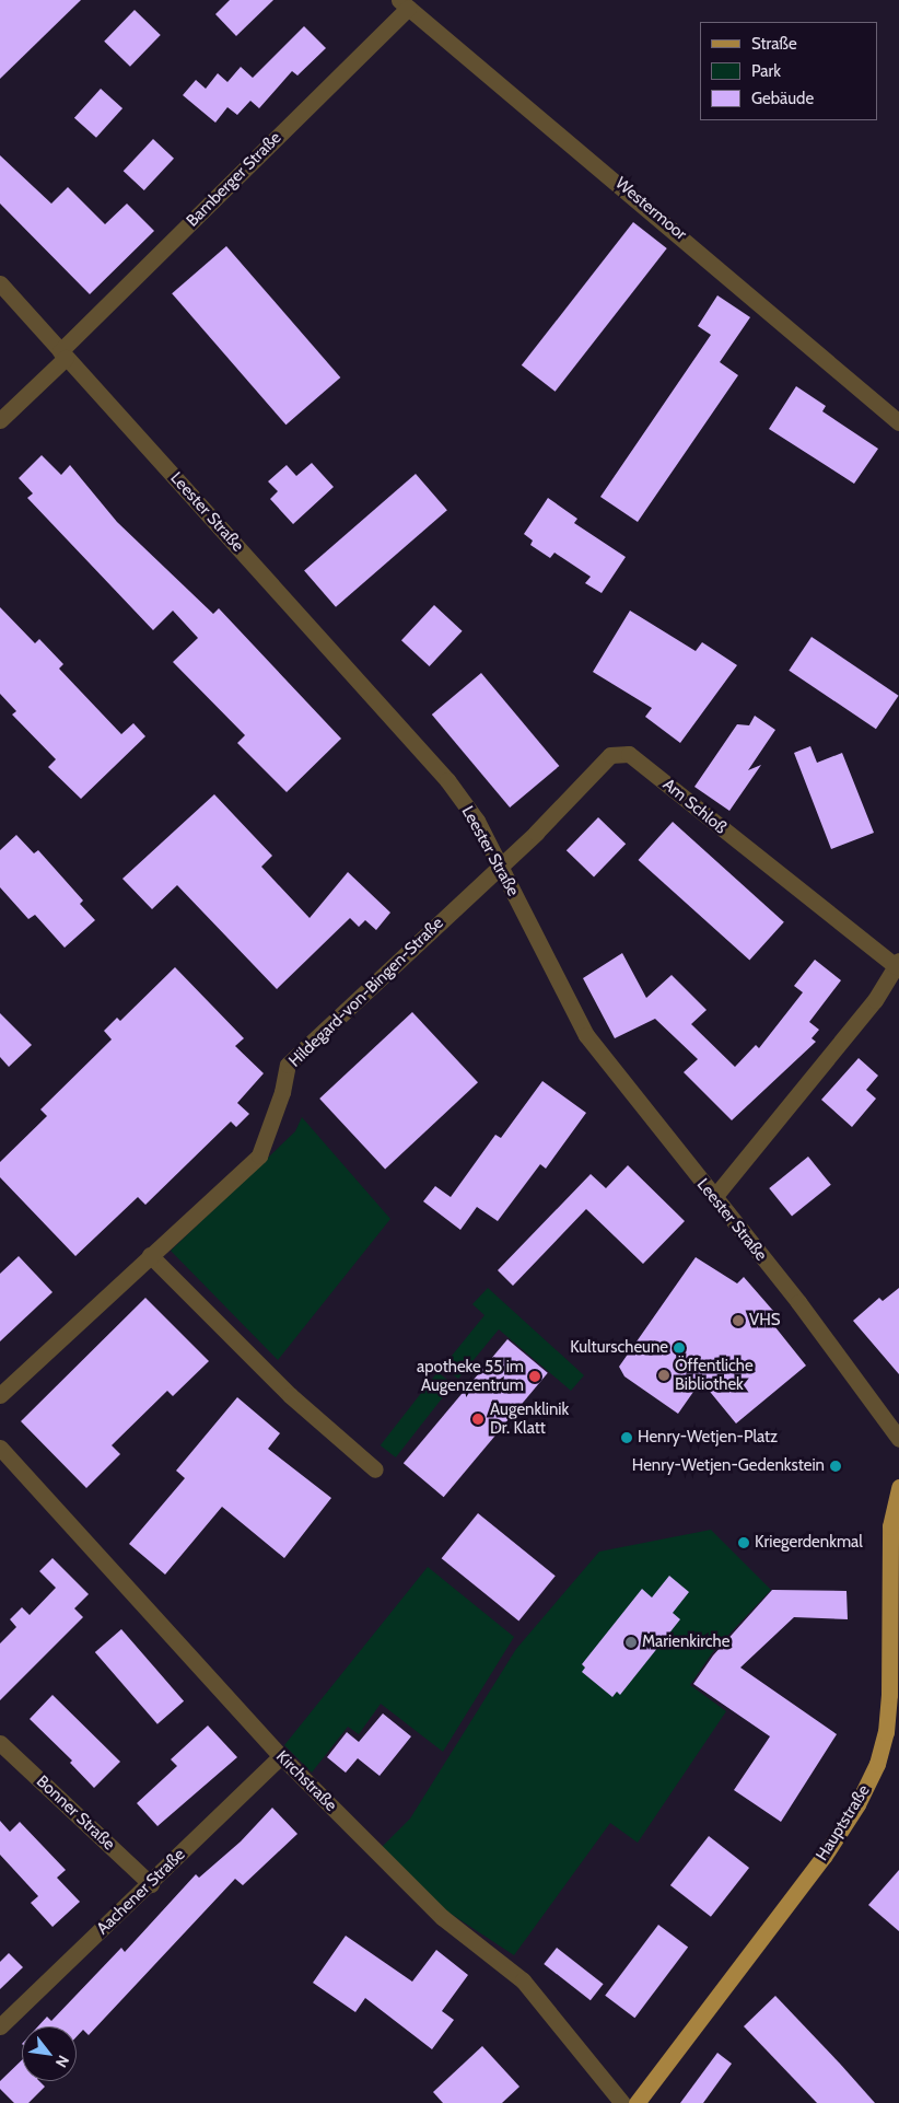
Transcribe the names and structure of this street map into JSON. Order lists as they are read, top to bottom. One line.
{"streets":{"main road":["Hauptstraße"],"street":["Bamberger Straße","Westermoor","Leester Straße","Am Schloß","Hildegard-von-Bingen-Straße","Kirchstraße","Bonner Straße","Aachener Straße"]},"crossings":[["Bamberger Straße","Westermoor"],["Bamberger Straße","Leester Straße"],["Leester Straße","Am Schloß"],["Leester Straße","Hildegard-von-Bingen-Straße"],["Am Schloß","Hildegard-von-Bingen-Straße"],["Kirchstraße","Aachener Straße"],["Bonner Straße","Aachener Straße"]],"places":["VHS","Kulturscheune","Öffentliche Bibliothek","apotheke 55 im Augenzentrum","Augenklinik Dr. Klatt","Henry-Wetjen-Platz","Henry-Wetjen-Gedenkstein","Kriegerdenkmal","Marienkirche"],"legend":["Straße","Park","Gebäude"],"north":"bottom right"}
